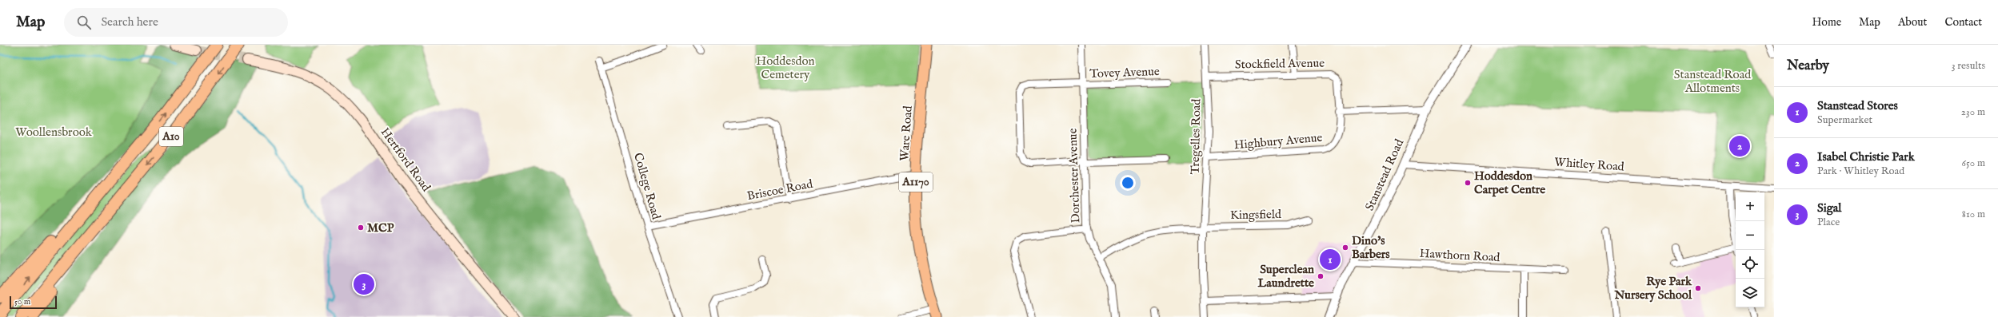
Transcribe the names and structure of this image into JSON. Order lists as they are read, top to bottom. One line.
{"streets":{"highway":["A10"],"main road":["Ware Road","Hertford Road","A1170"],"street":["Stockfield Avenue","Tovey Avenue","Tregelles Road","Highbury Avenue","Whitley Road","Stanstead Road","Dorchester Avenue","College Road","Briscoe Road","Kingsfield","Hawthorn Road"]},"crossings":[["Stockfield Avenue","Tregelles Road"],["Stockfield Avenue","Highbury Avenue"],["Tovey Avenue","Dorchester Avenue"],["Ware Road","Briscoe Road"],["Tregelles Road","Highbury Avenue"],["Tregelles Road","Kingsfield"],["Whitley Road","Stanstead Road"],["Stanstead Road","Hawthorn Road"],["Dorchester Avenue","Kingsfield"],["College Road","Briscoe Road"]],"parks":["Hoddesdon Cemetery","Stanstead Road Allotments","Woollensbrook"],"places":["Hoddesdon Carpet Centre","MCP","Dino's Barbers","Superclean Laundrette","Rye Park Nursery School"],"scale_bar":"50 m","page":{"header":"Map","search":"Search here","nav":["Home","Map","About","Contact"],"heading":["Nearby","3 results"],"list":[{"mark":"1","name":"Stanstead Stores","note":"Supermarket","value":"230 m"},{"mark":"2","name":"Isabel Christie Park","note":"Park · Whitley Road","value":"650 m"},{"mark":"3","name":"Sigal","note":"Place","value":"810 m"}],"pins":["2","1","3"],"map_buttons":["+","−"],"scale":"50 m"}}
